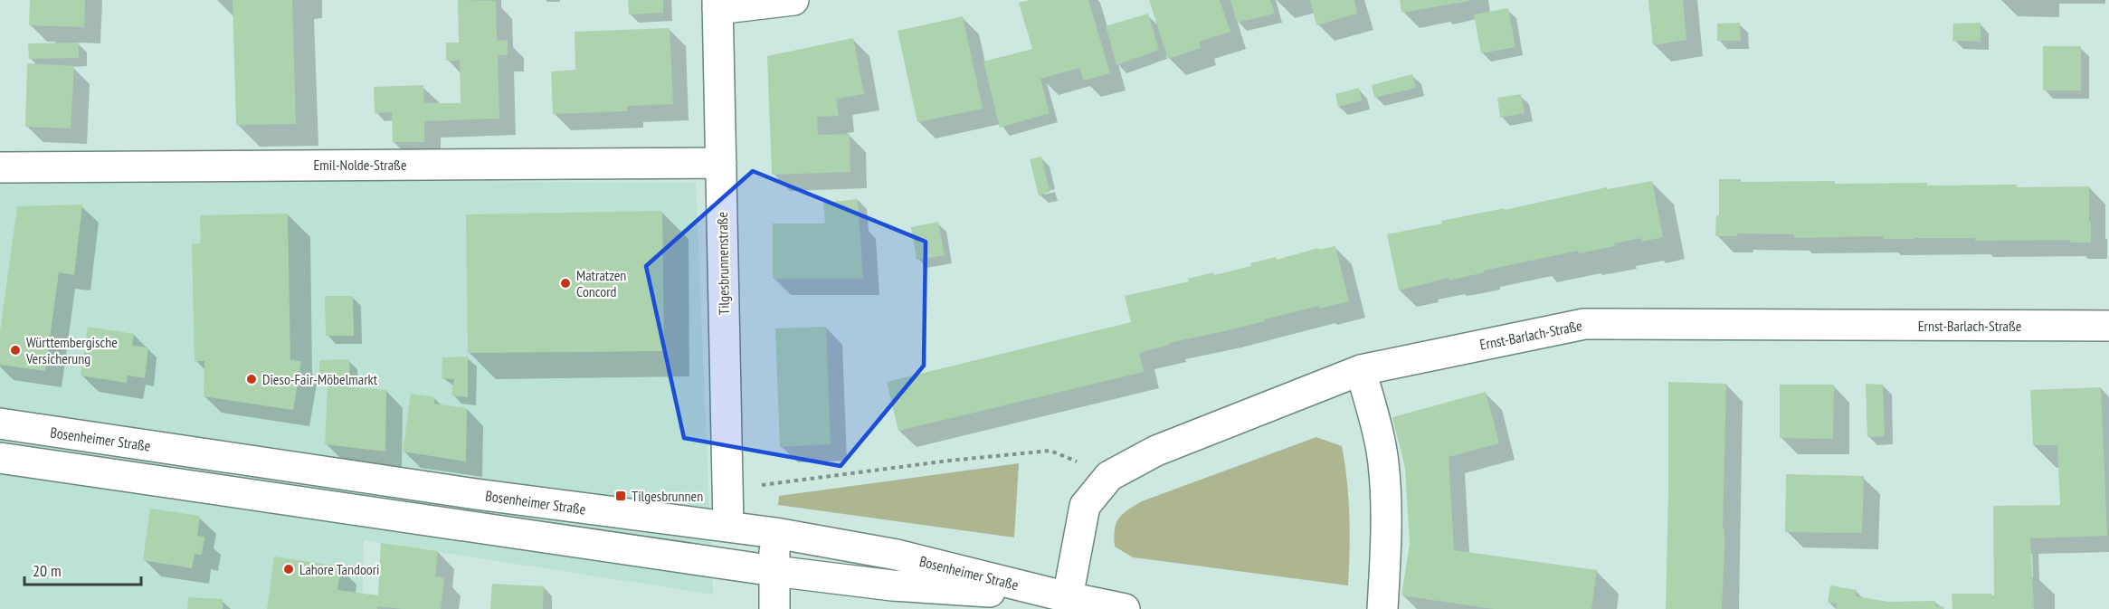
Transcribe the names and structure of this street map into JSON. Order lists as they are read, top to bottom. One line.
{"streets":{"street":["Emil-Nolde-Straße","Tilgesbrunnenstraße","Ernst-Barlach-Straße","Bosenheimer Straße"]},"crossings":[["Emil-Nolde-Straße","Tilgesbrunnenstraße"],["Tilgesbrunnenstraße","Bosenheimer Straße"],["Ernst-Barlach-Straße","Bosenheimer Straße"]],"places":{"other":["Matratzen Concord","Württembergische Versicherung","Dieso-Fair-Möbelmarkt","Lahore Tandoori"],"transit":["Tilgesbrunnen"]},"scale_bar":"20 m"}
